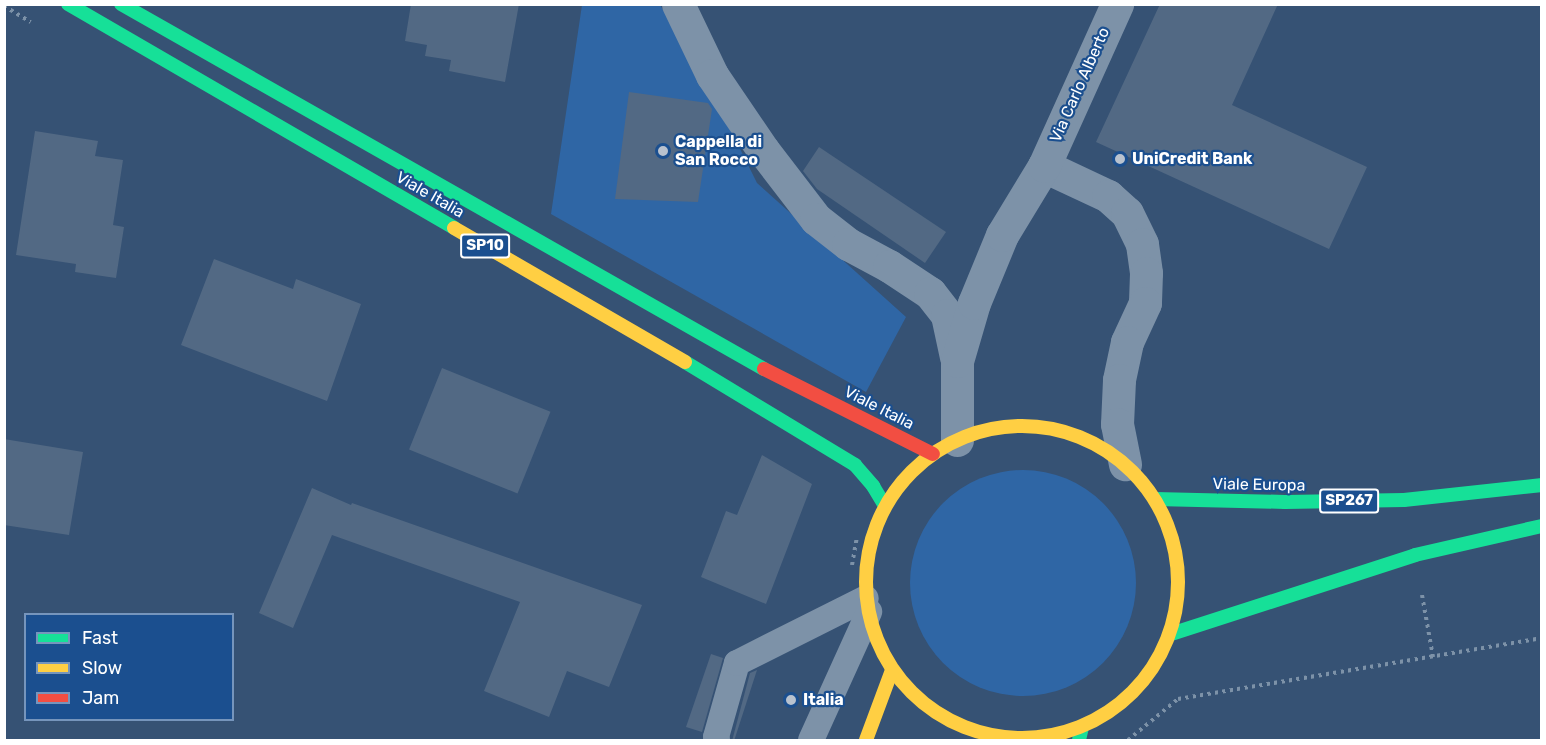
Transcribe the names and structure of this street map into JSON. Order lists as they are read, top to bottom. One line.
{"streets":{"main road":["Viale Italia","SP10","Viale Europa","SP267"],"street":["Via Carlo Alberto"]},"crossings":[["Via Carlo Alberto","Viale Italia"]],"places":["Cappella di San Rocco","UniCredit Bank","Italia"],"legend":["Fast","Slow","Jam"]}
